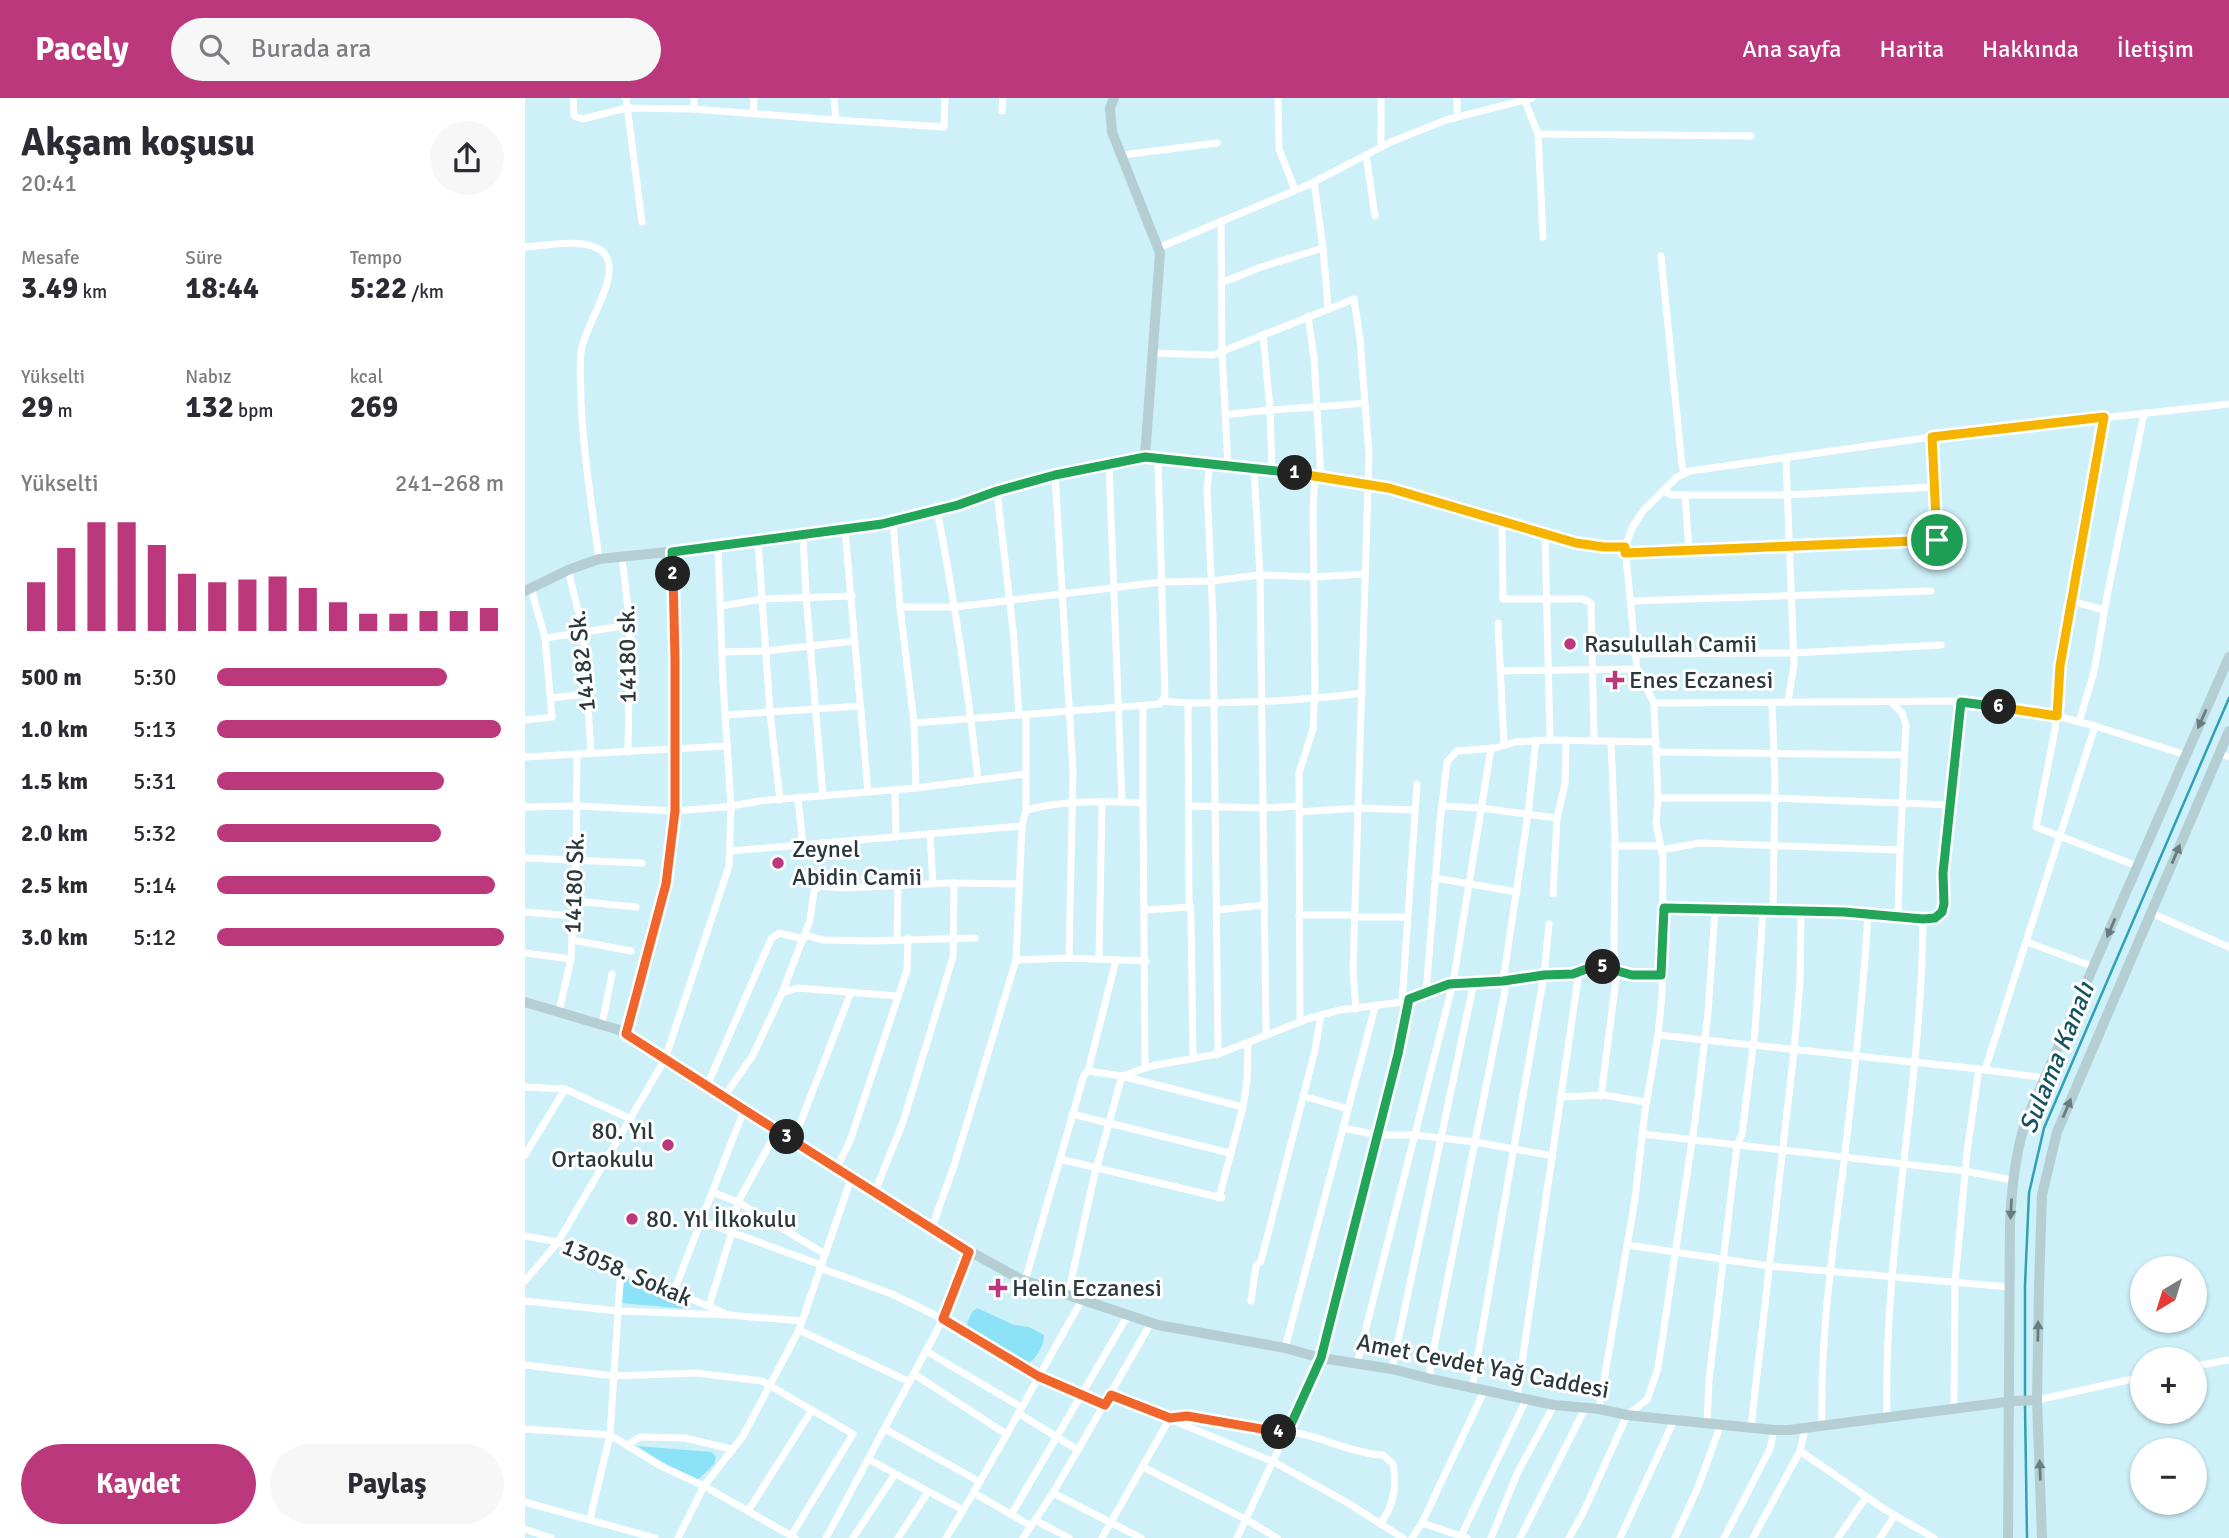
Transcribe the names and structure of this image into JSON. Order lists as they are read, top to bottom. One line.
{"streets":{"street":["14180 sk.","14182 Sk.","14180 Sk.","13058. Sokak","Amet Cevdet Yağ Caddesi"]},"crossings":[["14180 Sk.","Amet Cevdet Yağ Caddesi"]],"water":["Sulama Kanalı"],"places":{"other":["Rasulullah Camii","Zeynel Abidin Camii","80. Yıl Ortaokulu","80. Yıl İlkokulu"],"health":["Enes Eczanesi","Helin Eczanesi"]},"north":"bottom left","page":{"header":"Pacely","search":"Burada ara","nav":["Ana sayfa","Harita","Hakkında","İletişim"],"heading":["Akşam koşusu","20:41"],"stats":[["Mesafe","3.49 km"],["Süre","18:44"],["Tempo","5:22 /km"],["Yükselti","29 m"],["Nabız","132 bpm"],["kcal","269"]],"chart":["Yükselti","241–268 m"],"pins":["1","2","6","5","3","4"],"list":[{"name":"500 m","note":"5:30"},{"name":"1.0 km","note":"5:13"},{"name":"1.5 km","note":"5:31"},{"name":"2.0 km","note":"5:32"},{"name":"2.5 km","note":"5:14"},{"name":"3.0 km","note":"5:12"}],"map_buttons":["+","−"],"buttons":["Kaydet","Paylaş"]}}
